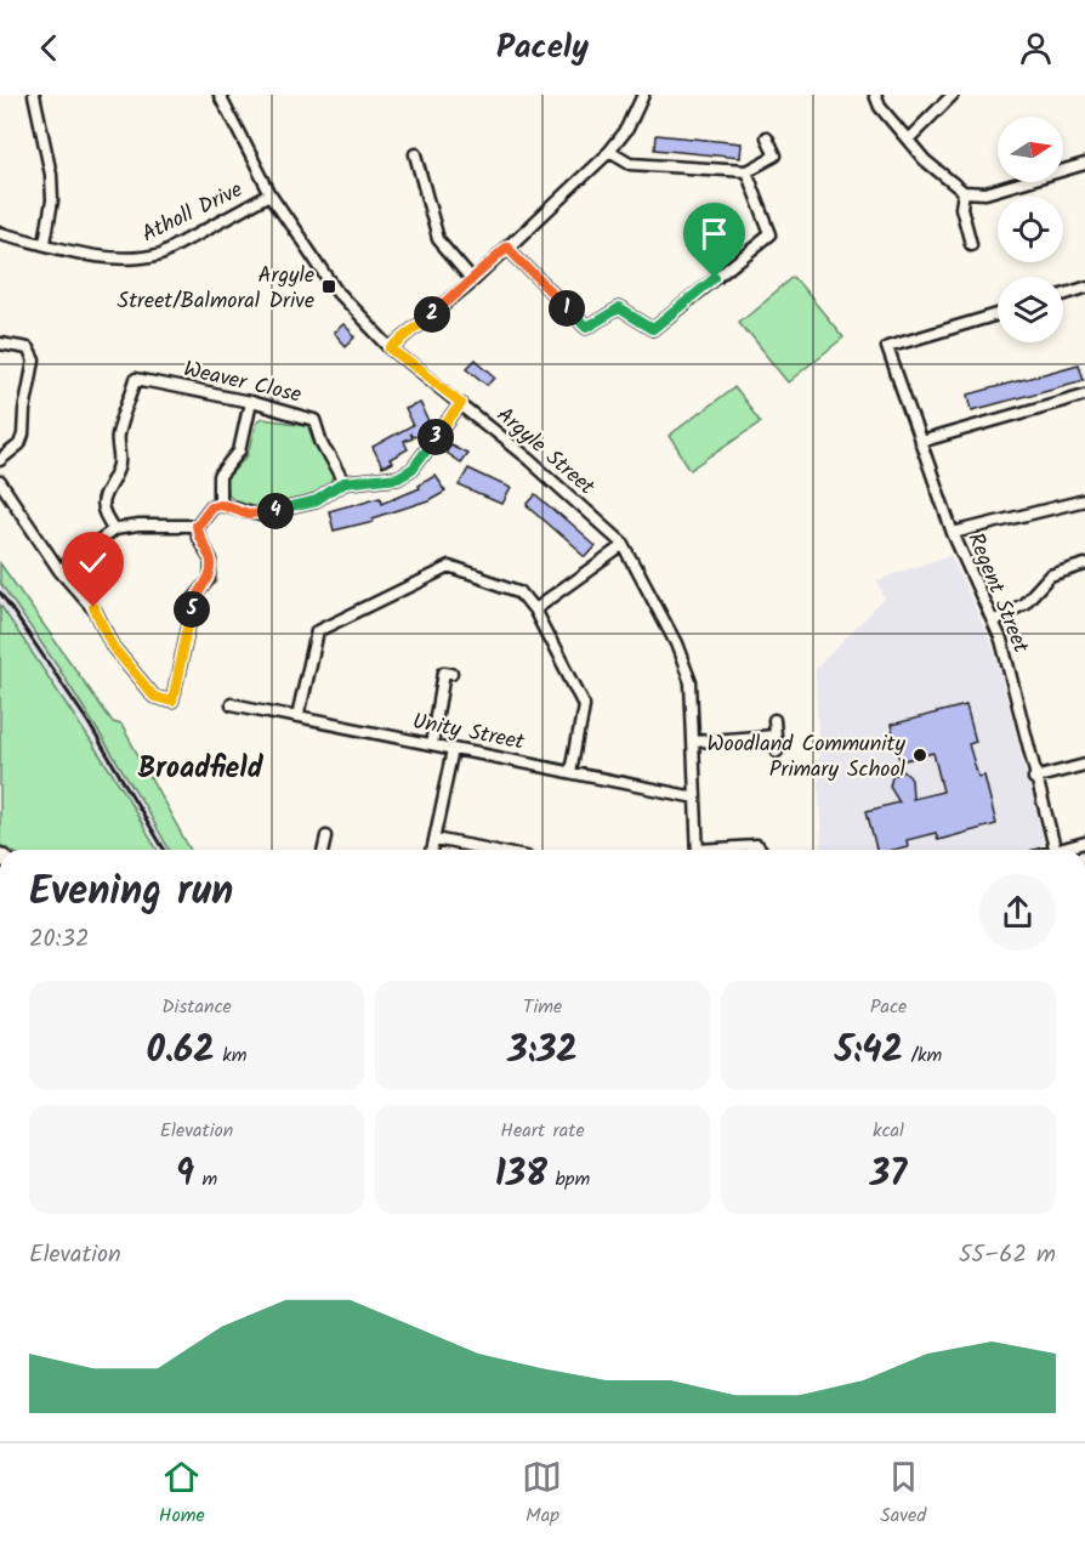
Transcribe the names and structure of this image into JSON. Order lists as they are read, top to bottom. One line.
{"streets":{"street":["Atholl Drive","Weaver Close","Argyle Street","Regent Street","Unity Street"]},"crossings":[["Atholl Drive","Argyle Street"],["Argyle Street","Unity Street"]],"districts":["Broadfield"],"places":{"transit":["Argyle Street/Balmoral Drive"],"other":["Woodland Community Primary School"]},"north":"right","page":{"header":"Pacely","pins":["1","2","3","4","5"],"heading":["Evening run","20:32"],"stats":[["Distance","0.62 km"],["Time","3:32"],["Pace","5:42 /km"],["Elevation","9 m"],["Heart rate","138 bpm"],["kcal","37"]],"chart":["Elevation","55–62 m"],"tabs":["Home","Map","Saved"]}}
